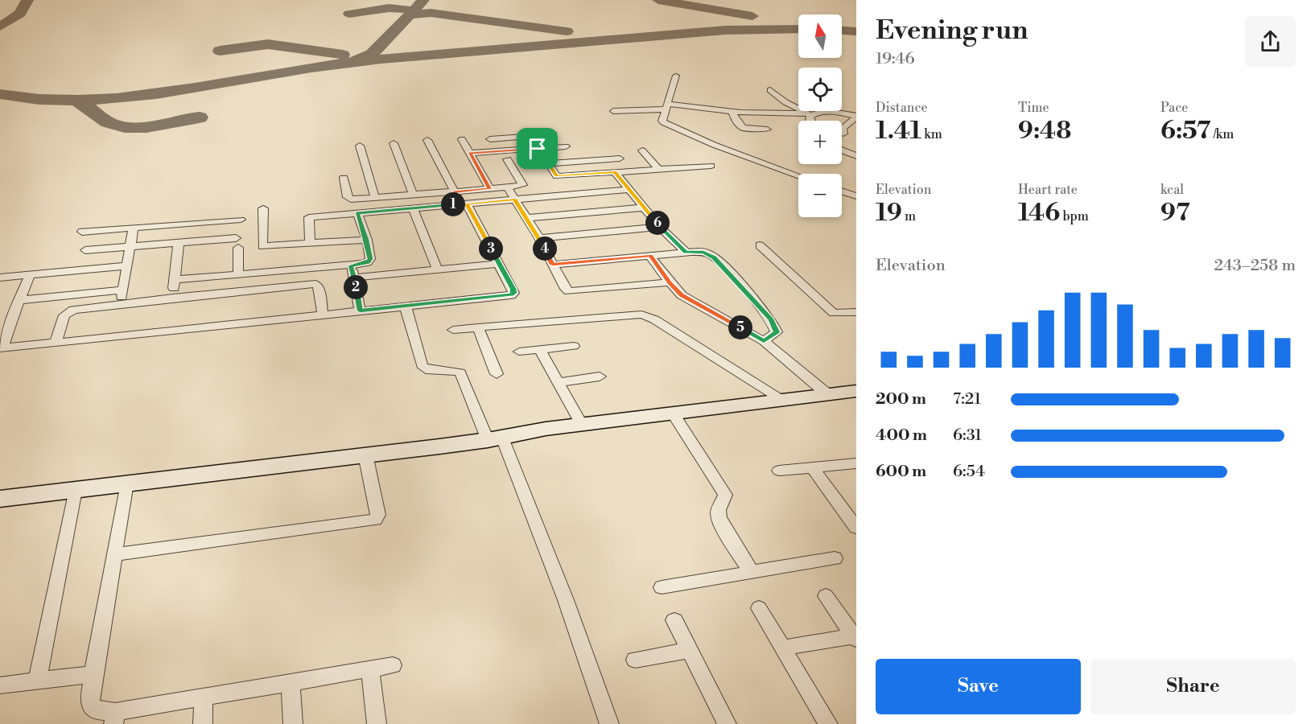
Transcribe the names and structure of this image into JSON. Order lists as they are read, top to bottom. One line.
{"north":"top","page":{"heading":["Evening run","19:46"],"map_buttons":["+","−"],"stats":[["Distance","1.41 km"],["Time","9:48"],["Pace","6:57 /km"],["Elevation","19 m"],["Heart rate","146 bpm"],["kcal","97"]],"pins":["1","6","3","4","2","5"],"chart":["Elevation","243–258 m"],"list":[{"name":"200 m","note":"7:21"},{"name":"400 m","note":"6:31"},{"name":"600 m","note":"6:54"}],"buttons":["Save","Share"]}}
